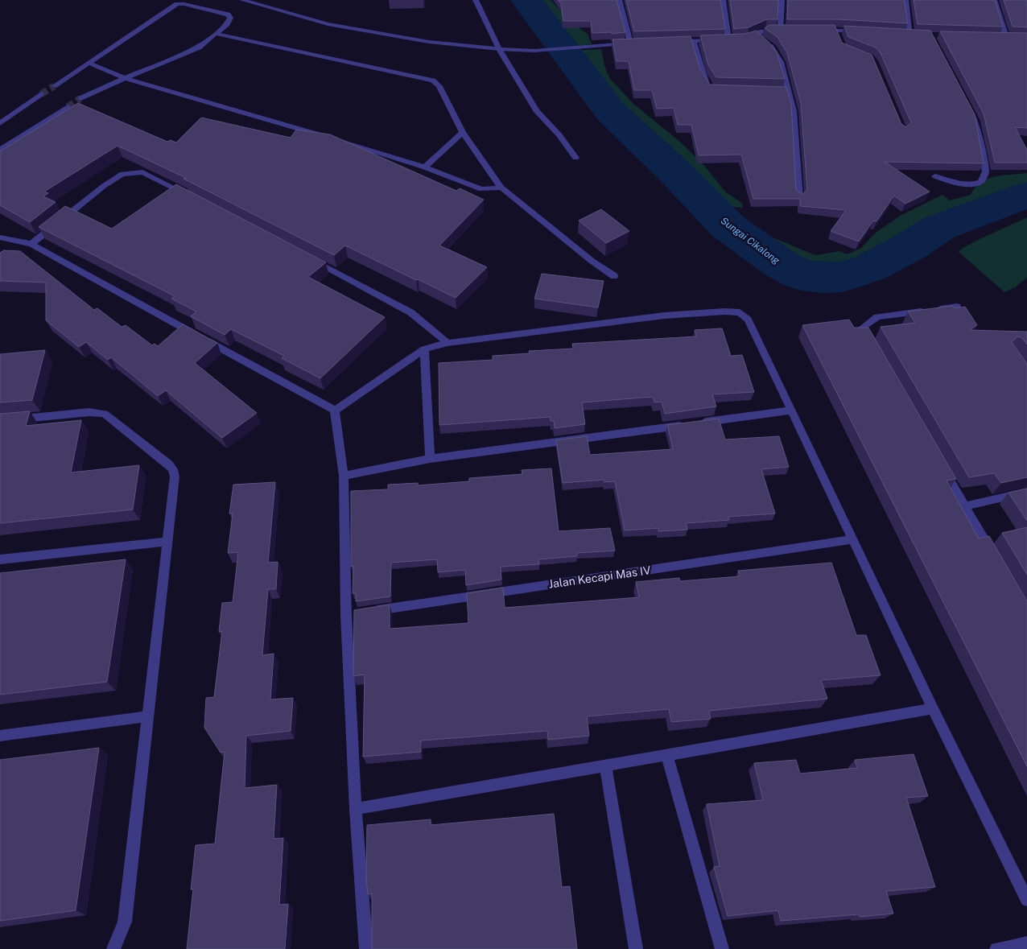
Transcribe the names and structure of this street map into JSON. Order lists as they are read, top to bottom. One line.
{"streets":{"street":["Jalan Kecapi Mas IV"]},"water":["Sungai Cikalong"]}
